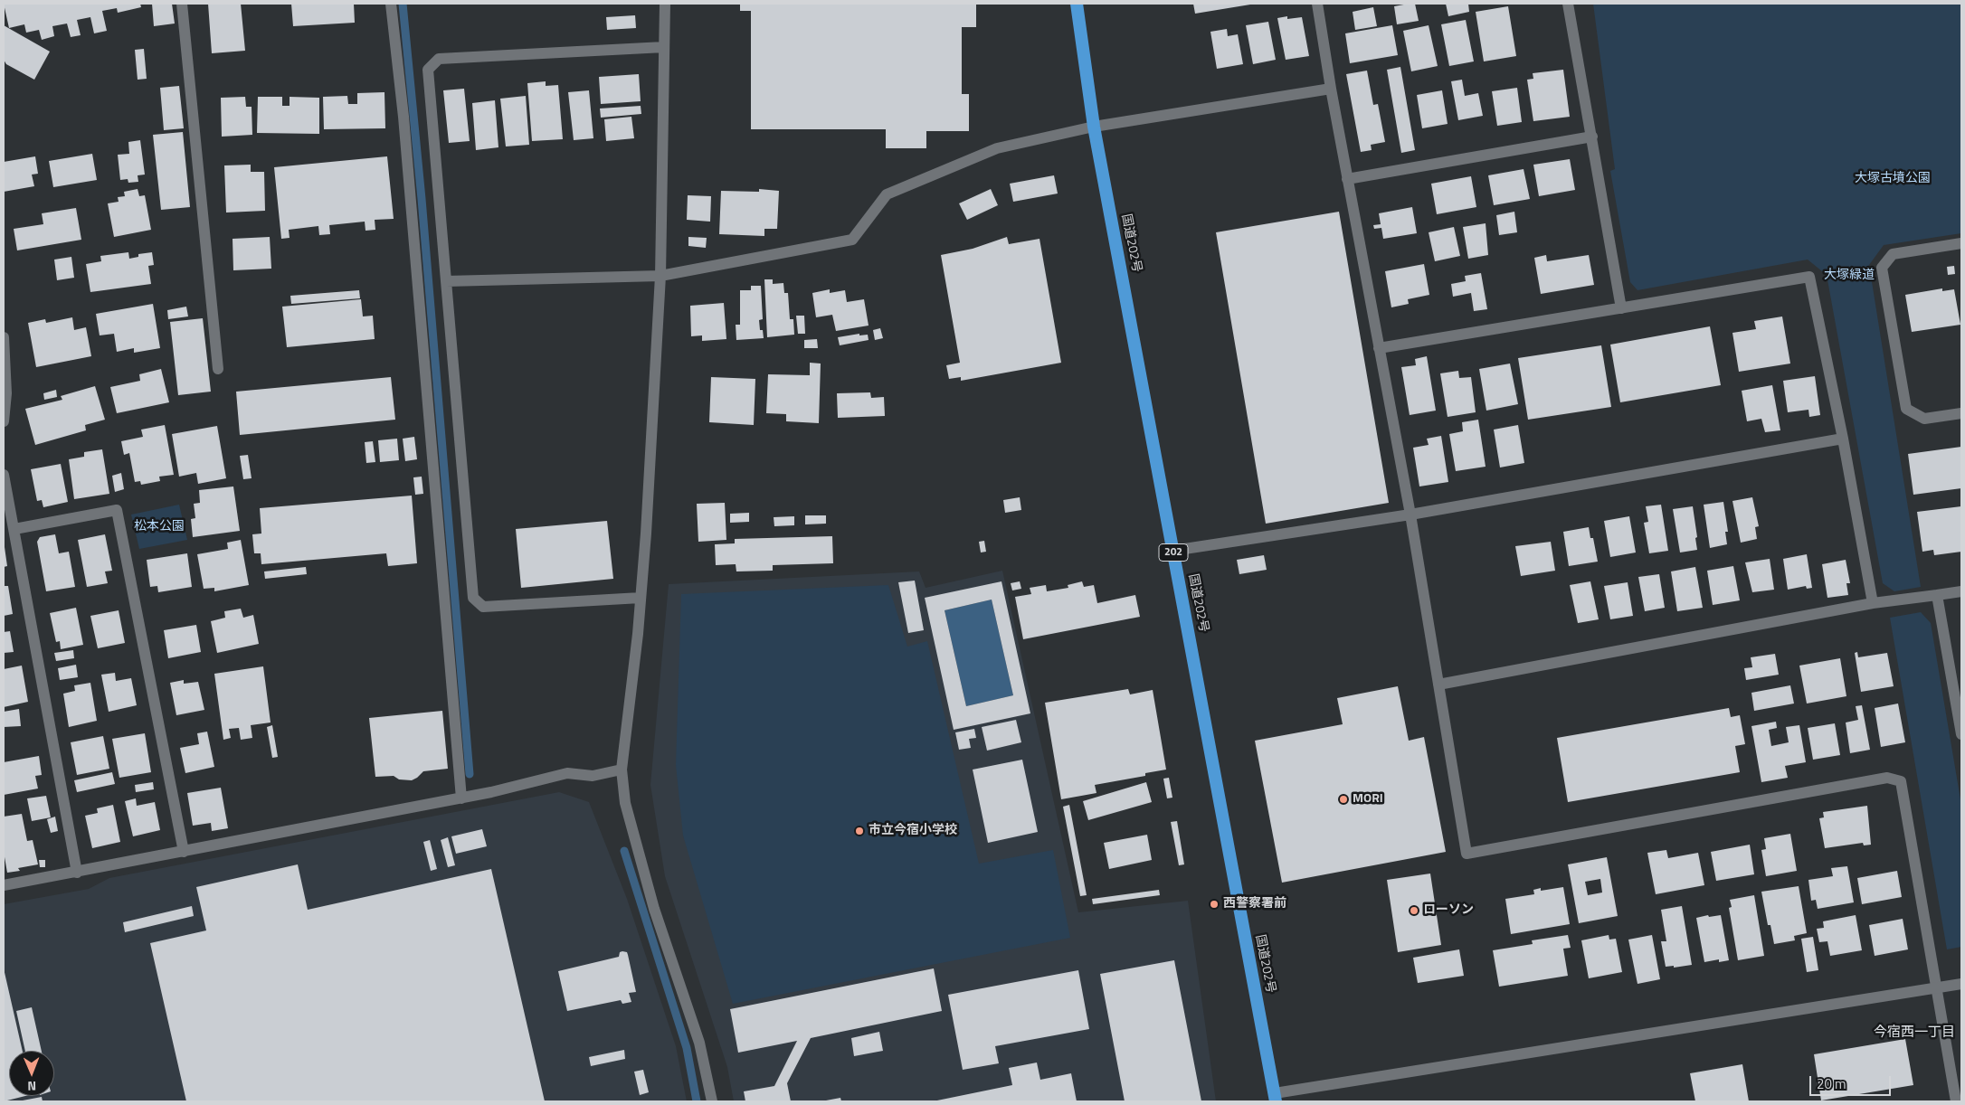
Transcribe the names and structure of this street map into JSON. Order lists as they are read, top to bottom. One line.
{"streets":{"highway":["国道202号","202"]},"districts":["今宿西一丁目"],"parks":["大塚古墳公園","大塚緑道","松本公園"],"places":["MORI","市立今宿小学校","西警察署前","ローソン"],"scale_bar":"20 m","north":"bottom"}
